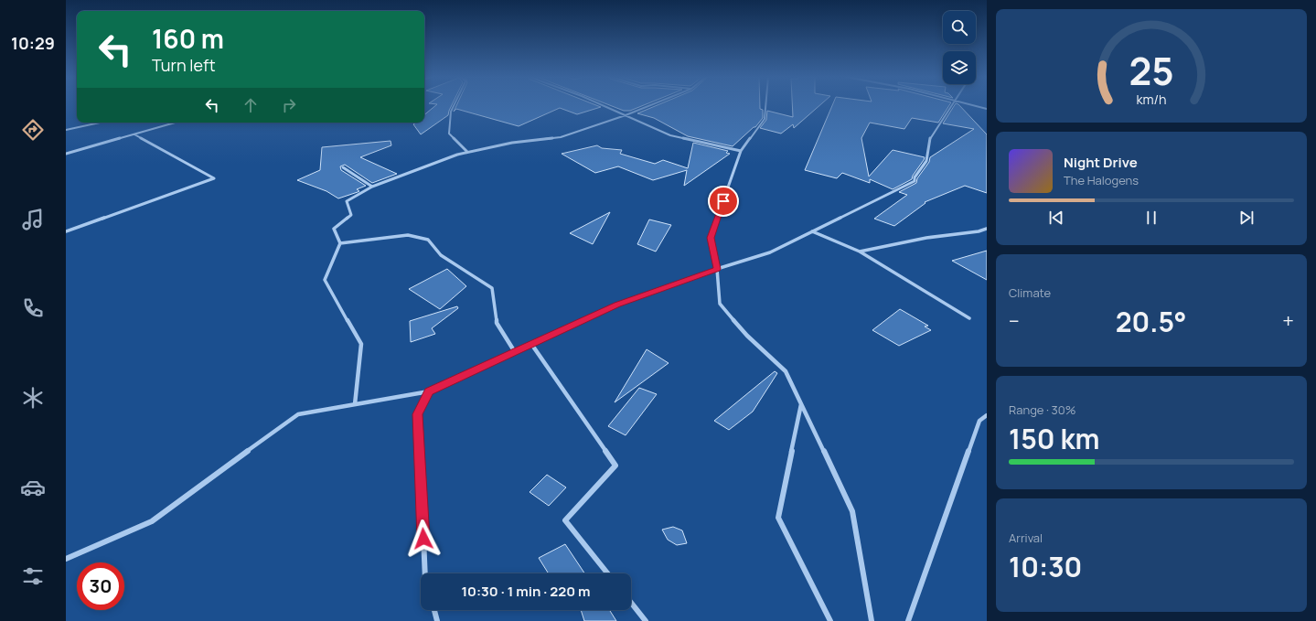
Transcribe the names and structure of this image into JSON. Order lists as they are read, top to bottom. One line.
{"page":{"tabs":"10:29","turn":["160 m","Turn left"],"song":["Night Drive","The Halogens"],"tile":["Climate",["Range · 30%","150 km"],["Arrival","10:30"]],"heat":["−","20.5°","+"],"limit":"30","trip":"10:30 · 1 min · 220 m","gauge":["25","km/h"]}}
